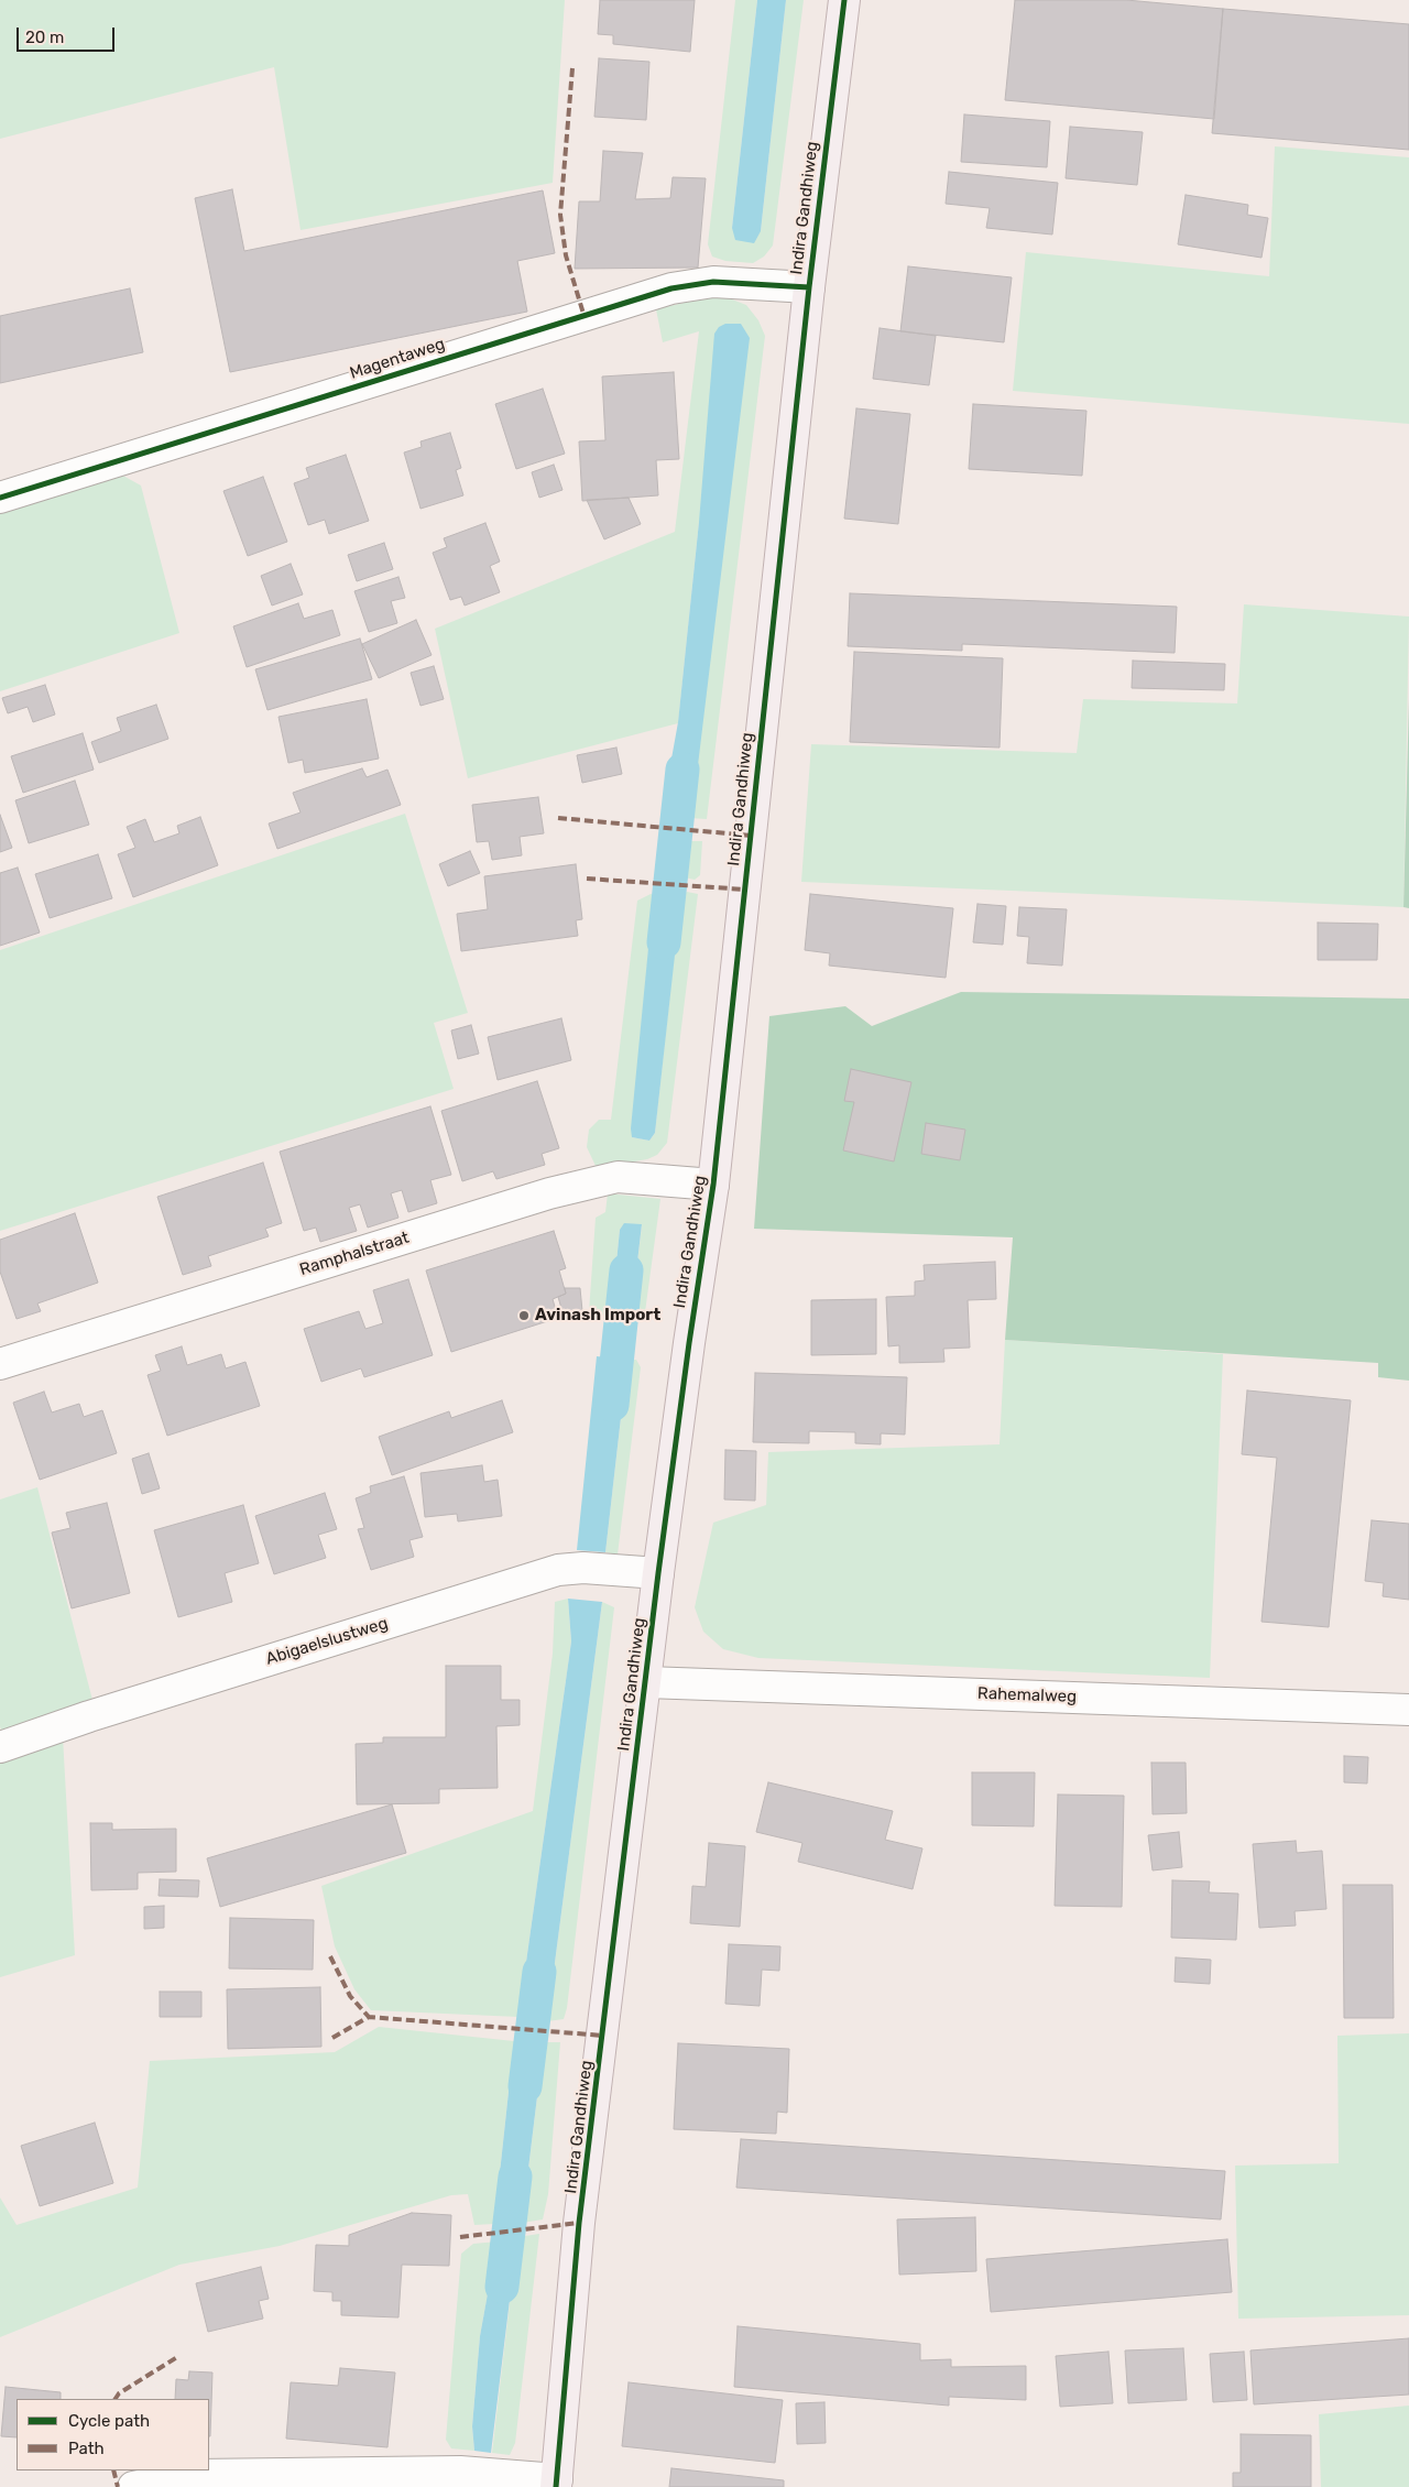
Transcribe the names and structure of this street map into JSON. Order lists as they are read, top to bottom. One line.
{"streets":{"main road":["Indira Gandhiweg"],"street":["Magentaweg","Ramphalstraat","Abigaelslustweg","Rahemalweg"]},"crossings":[["Indira Gandhiweg","Magentaweg"],["Indira Gandhiweg","Ramphalstraat"],["Indira Gandhiweg","Abigaelslustweg"],["Indira Gandhiweg","Rahemalweg"]],"places":["Avinash Import"],"legend":["Cycle path","Path"],"scale_bar":"20 m"}
